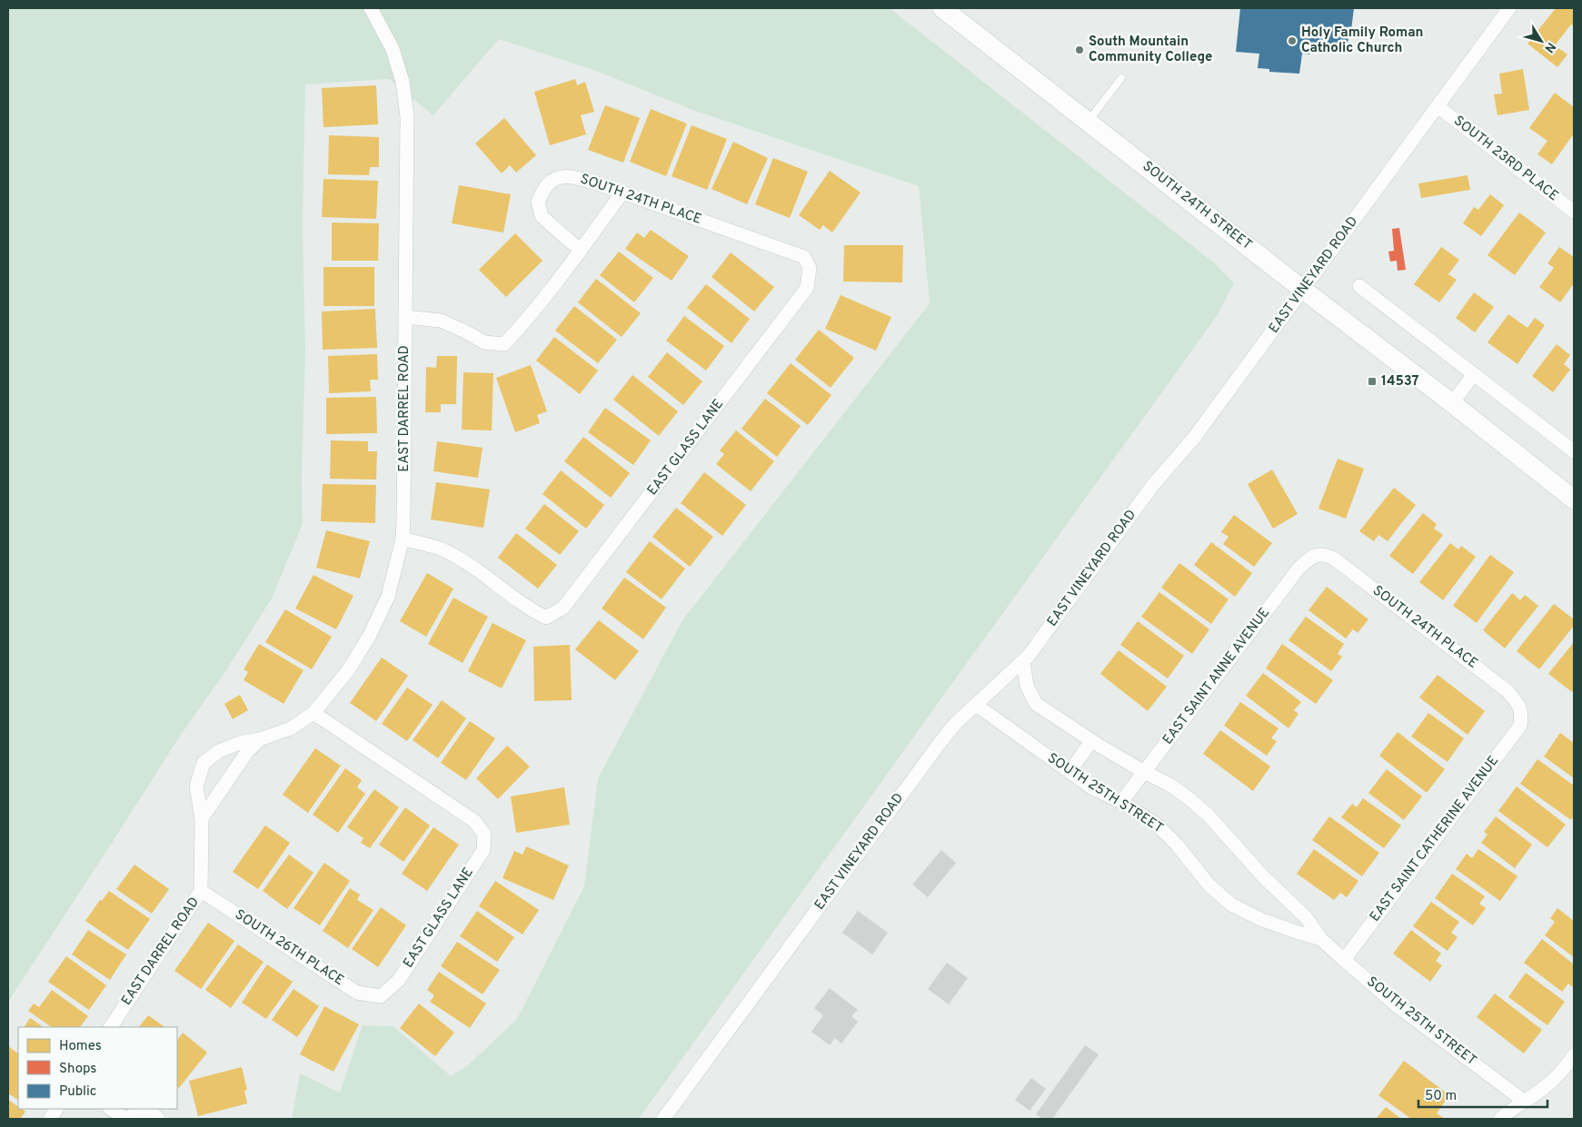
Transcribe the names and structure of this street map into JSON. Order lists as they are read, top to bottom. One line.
{"streets":{"main road":["SOUTH 24TH STREET"],"street":["SOUTH 23RD PLACE","SOUTH 24TH PLACE","EAST VINEYARD ROAD","EAST DARREL ROAD","EAST GLASS LANE","EAST SAINT ANNE AVENUE","SOUTH 25TH STREET","EAST SAINT CATHERINE AVENUE","SOUTH 26TH PLACE"]},"crossings":[["SOUTH 23RD PLACE","EAST VINEYARD ROAD"],["SOUTH 24TH PLACE","EAST GLASS LANE"],["SOUTH 24TH PLACE","EAST SAINT ANNE AVENUE"],["SOUTH 24TH PLACE","EAST SAINT CATHERINE AVENUE"],["SOUTH 24TH STREET","EAST VINEYARD ROAD"],["EAST VINEYARD ROAD","SOUTH 25TH STREET"],["EAST DARREL ROAD","EAST GLASS LANE"],["EAST DARREL ROAD","SOUTH 26TH PLACE"],["EAST GLASS LANE","SOUTH 26TH PLACE"],["EAST SAINT ANNE AVENUE","SOUTH 25TH STREET"],["SOUTH 25TH STREET","EAST SAINT CATHERINE AVENUE"]],"places":{"other":["Holy Family Roman Catholic Church","South Mountain Community College"],"transit":["14537"]},"legend":["Homes","Shops","Public"],"scale_bar":"50 m","north":"bottom right"}
